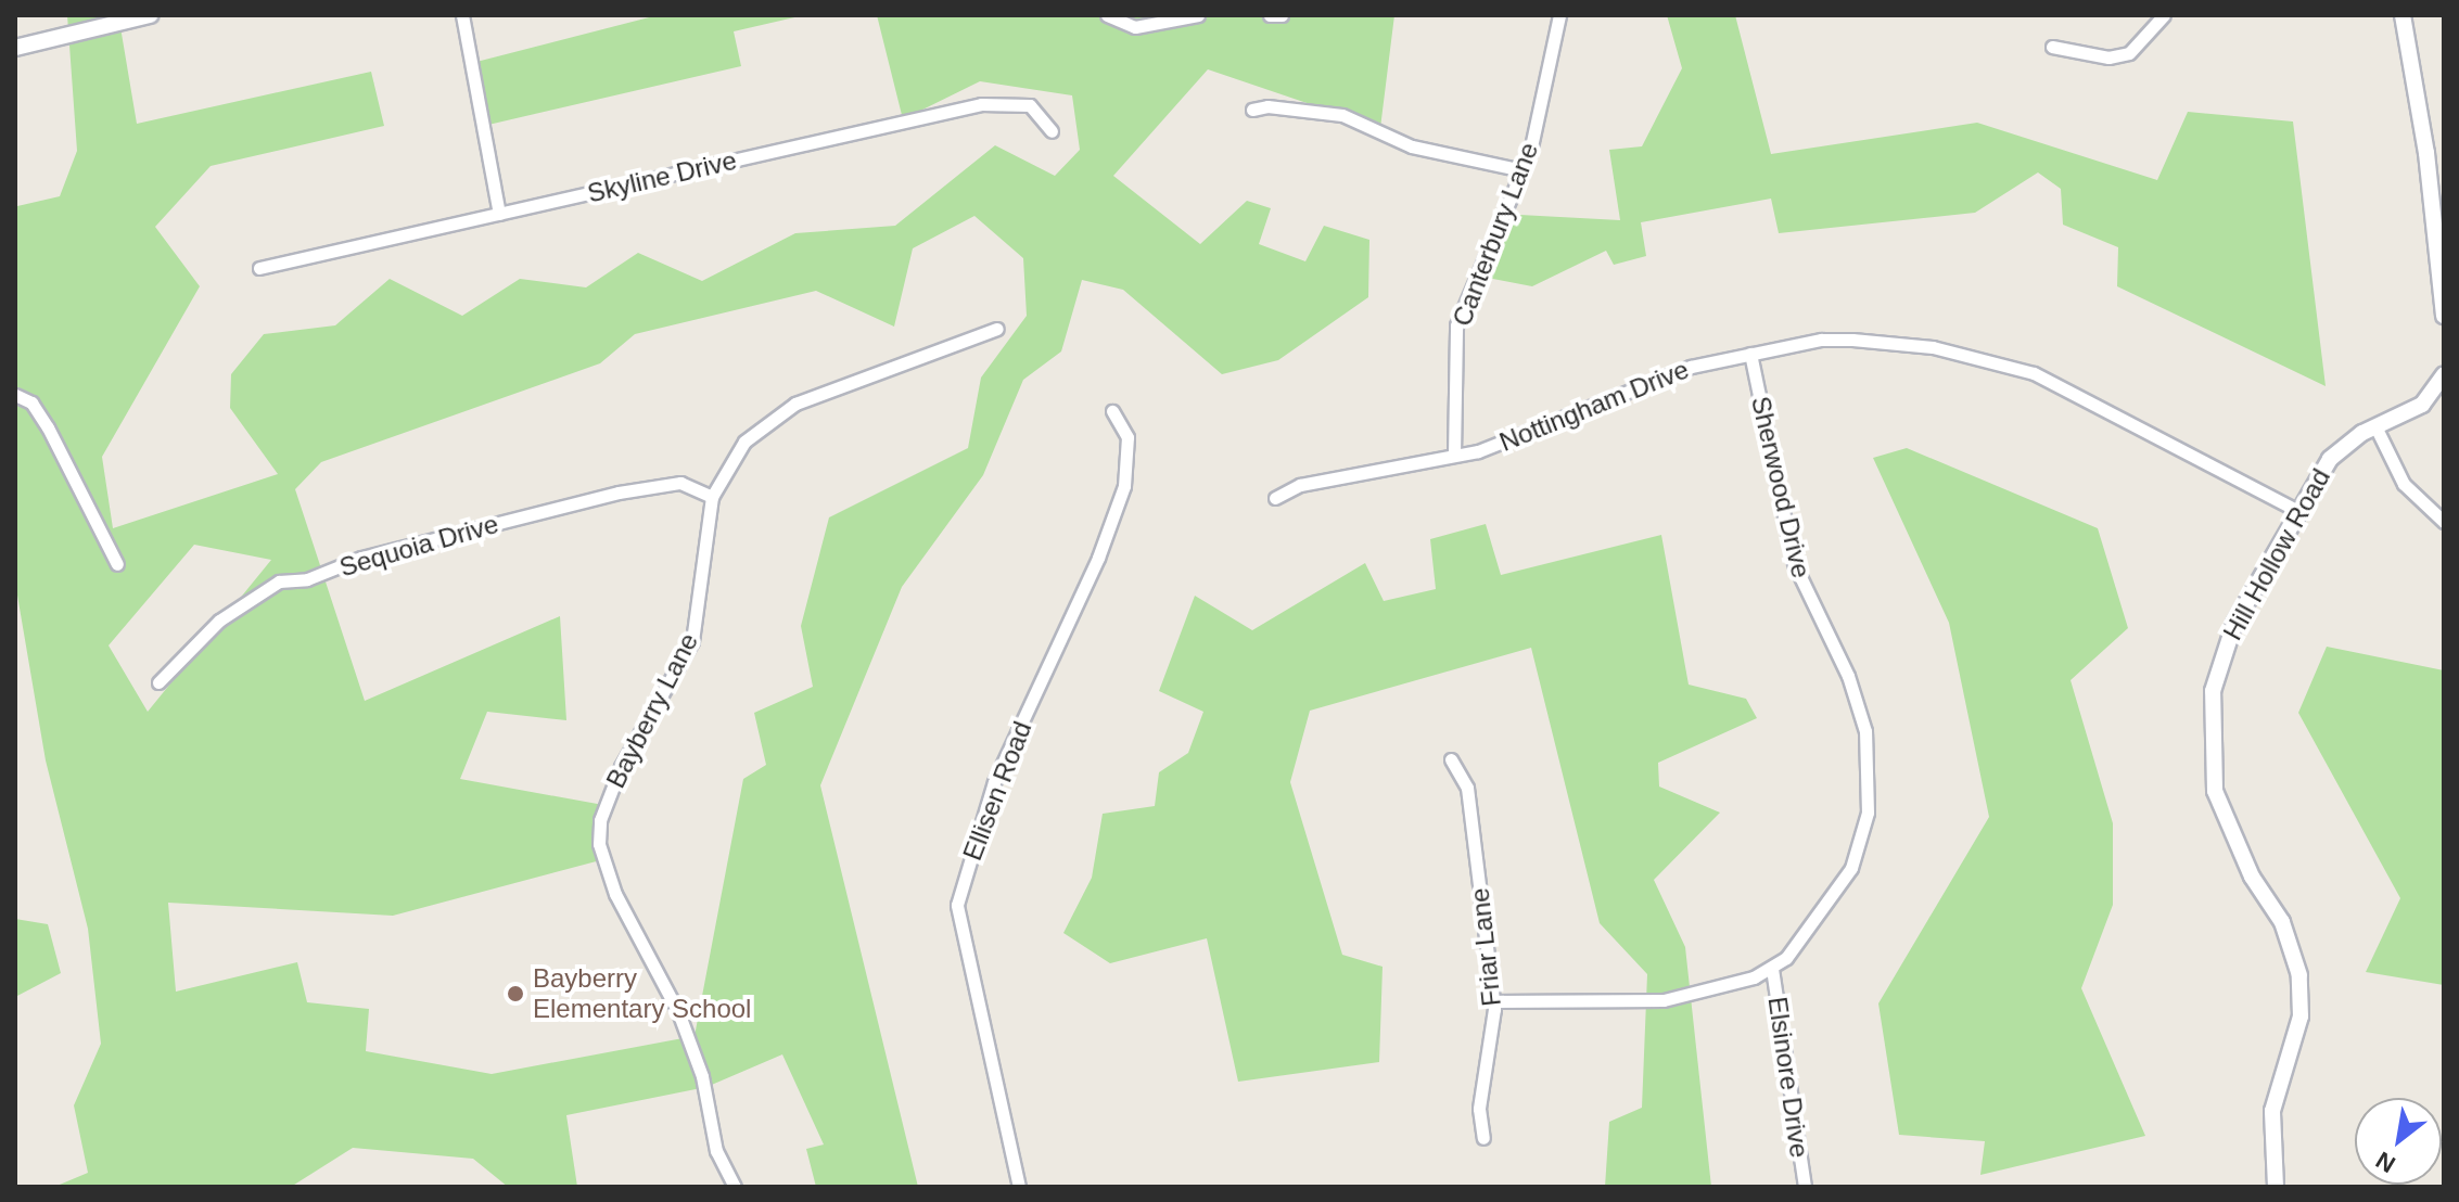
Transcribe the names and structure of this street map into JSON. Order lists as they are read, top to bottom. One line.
{"streets":{"street":["Skyline Drive","Canterbury Lane","Nottingham Drive","Sherwood Drive","Sequoia Drive","Hill Hollow Road","Bayberry Lane","Ellisen Road","Friar Lane","Elsinore Drive"]},"crossings":[["Canterbury Lane","Nottingham Drive"],["Nottingham Drive","Sherwood Drive"],["Nottingham Drive","Hill Hollow Road"],["Sherwood Drive","Friar Lane"],["Sherwood Drive","Elsinore Drive"],["Sequoia Drive","Bayberry Lane"]],"places":["Bayberry Elementary School"],"north":"bottom left"}
